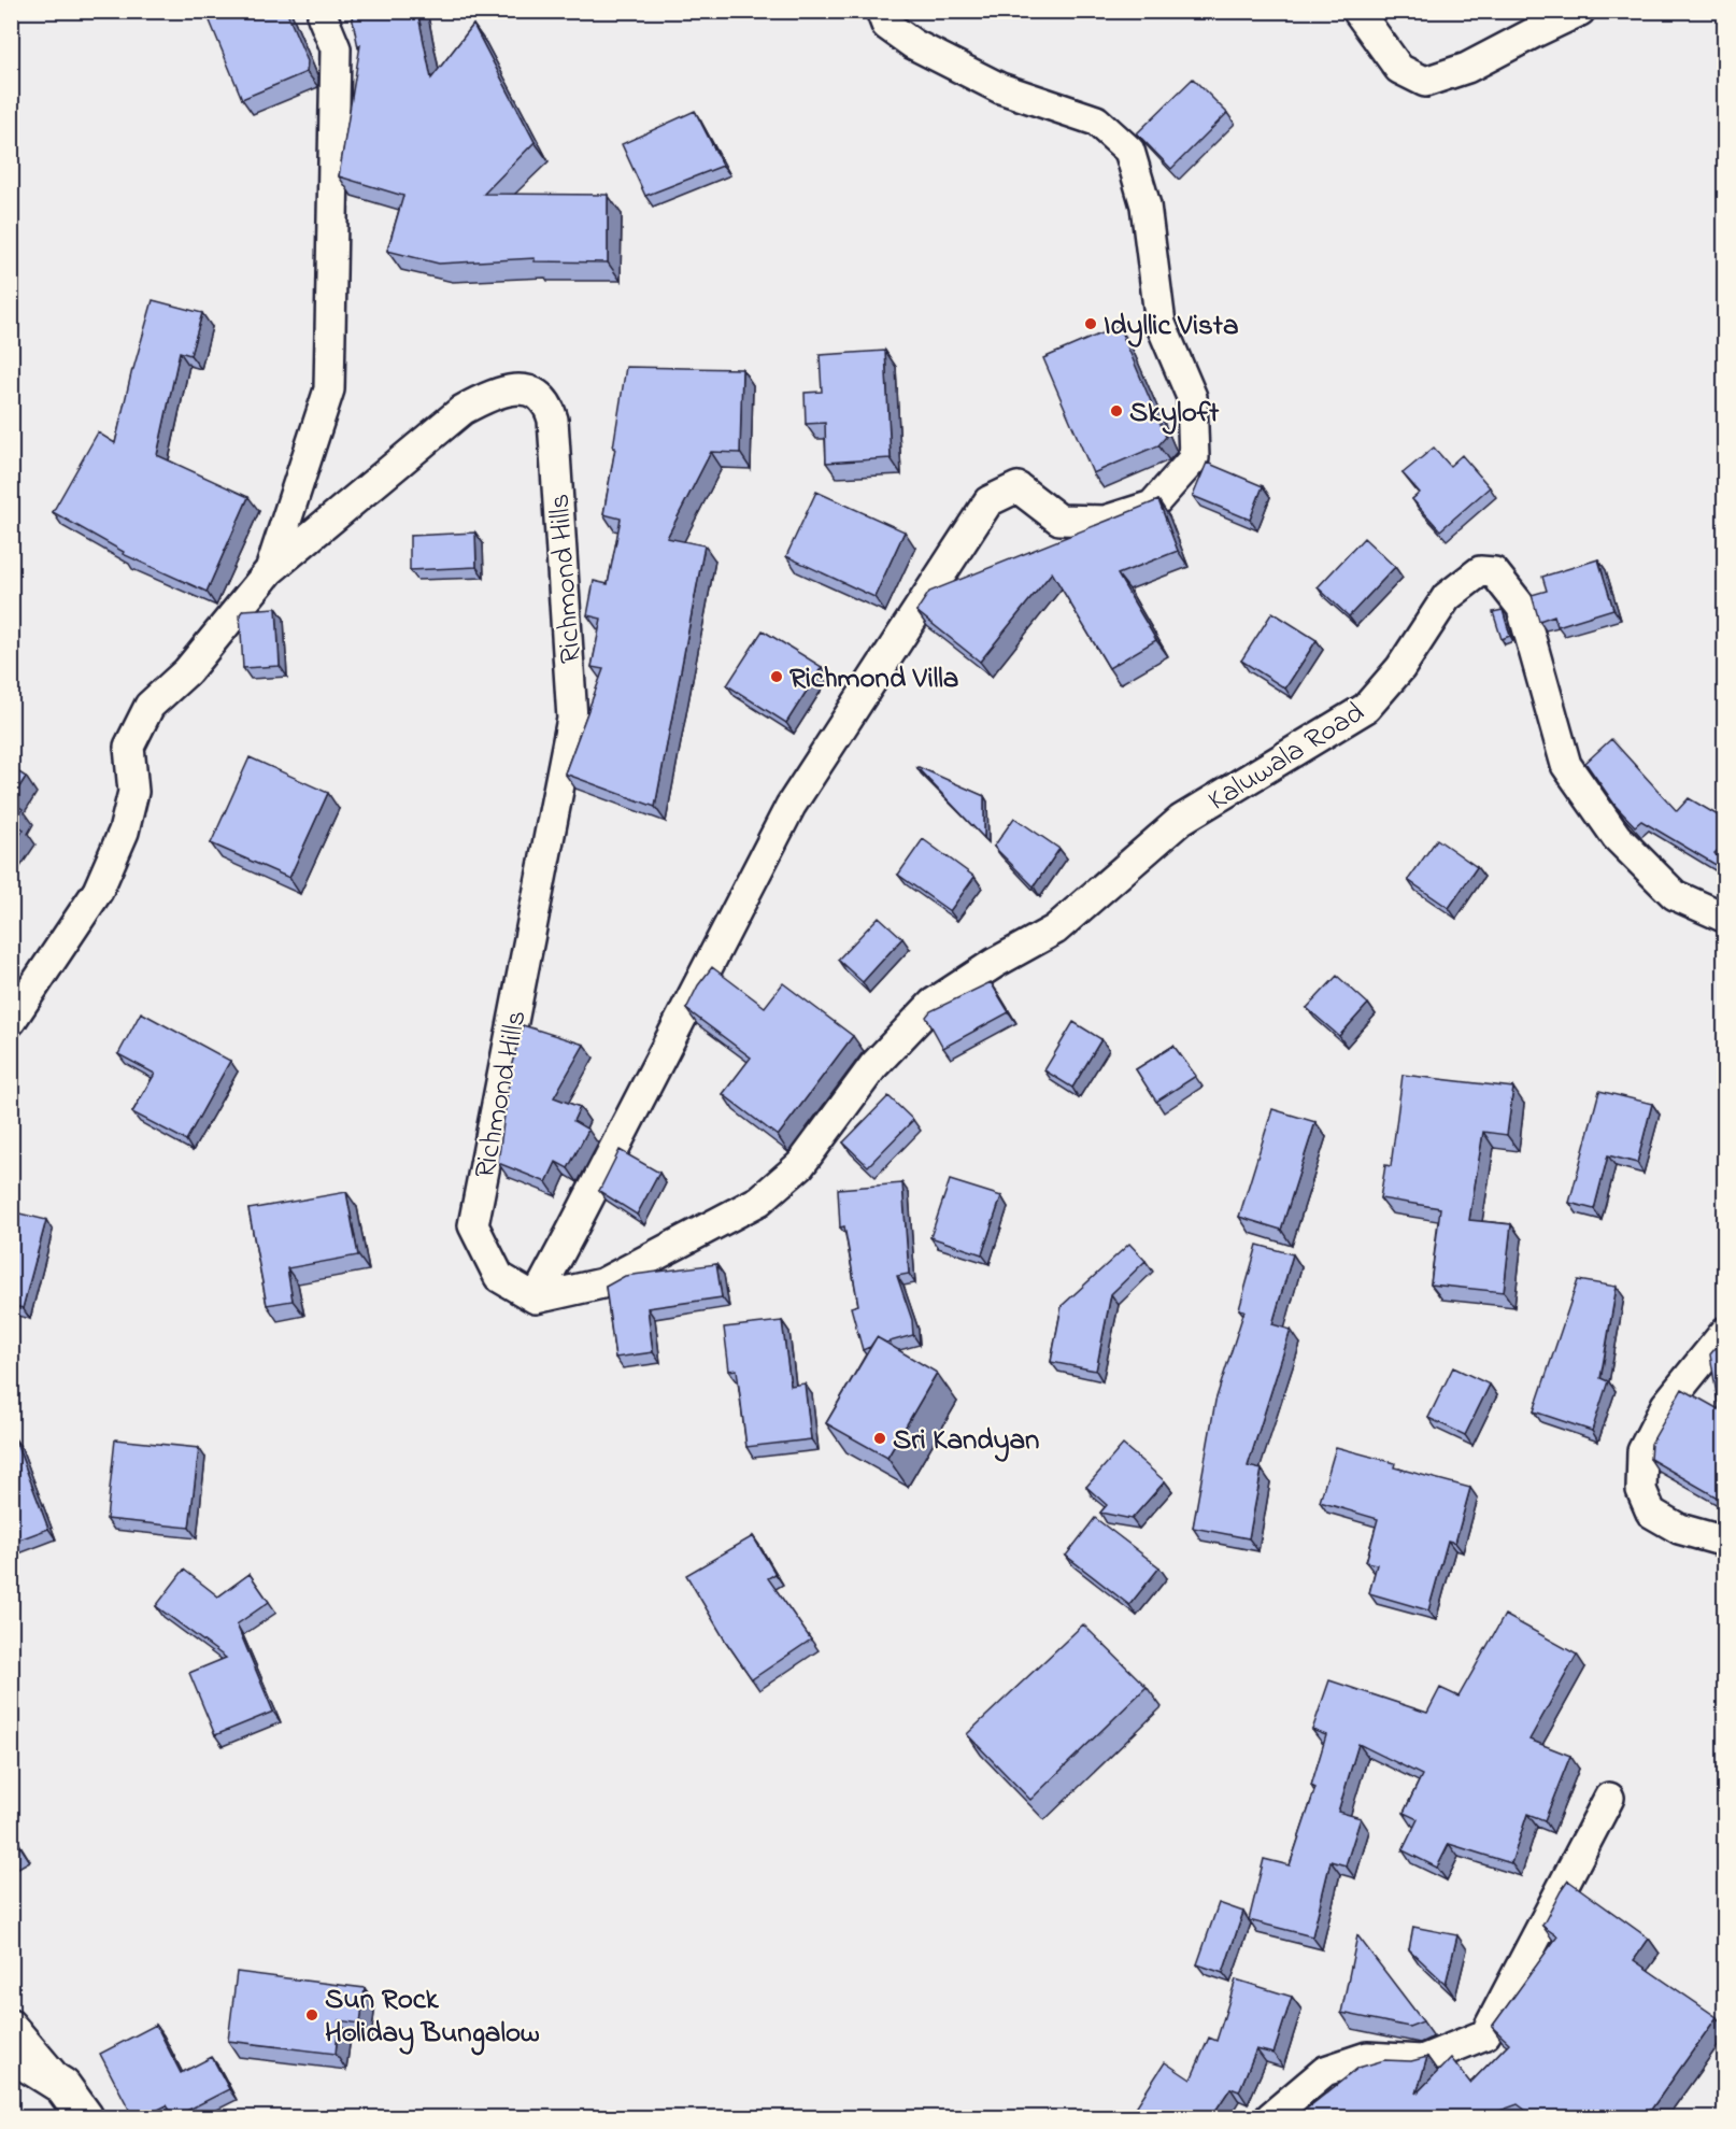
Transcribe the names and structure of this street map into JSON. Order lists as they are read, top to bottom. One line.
{"streets":{"street":["Richmond Hills","Kaluwala Road"]},"crossings":[["Richmond Hills","Kaluwala Road"]],"places":["Idyllic Vista","Skyloft","Richmond Villa","Sri Kandyan","Sun Rock Holiday Bungalow"]}
